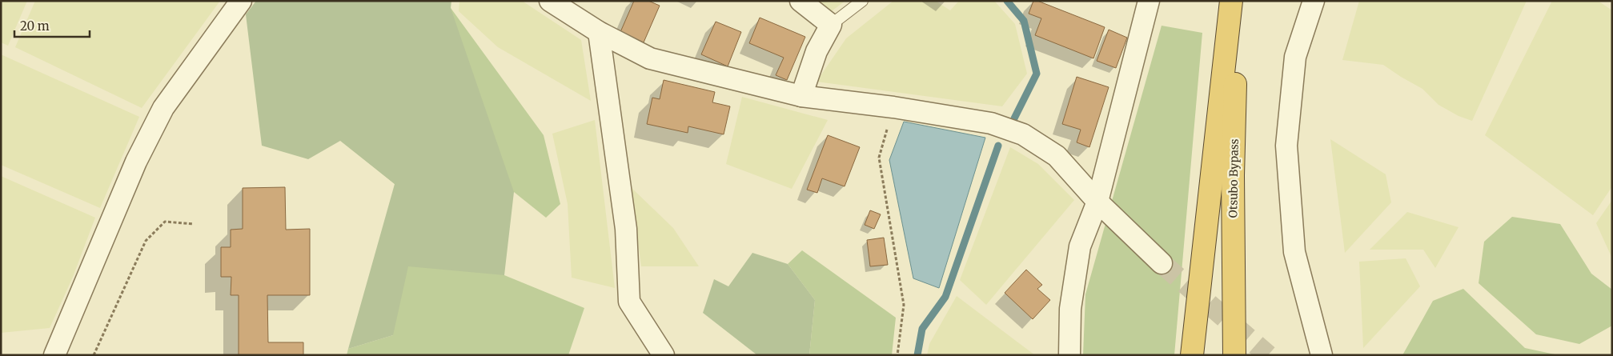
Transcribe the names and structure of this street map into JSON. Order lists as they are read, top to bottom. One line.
{"streets":{"highway":["Otsubo Bypass"]},"scale_bar":"20 m"}
